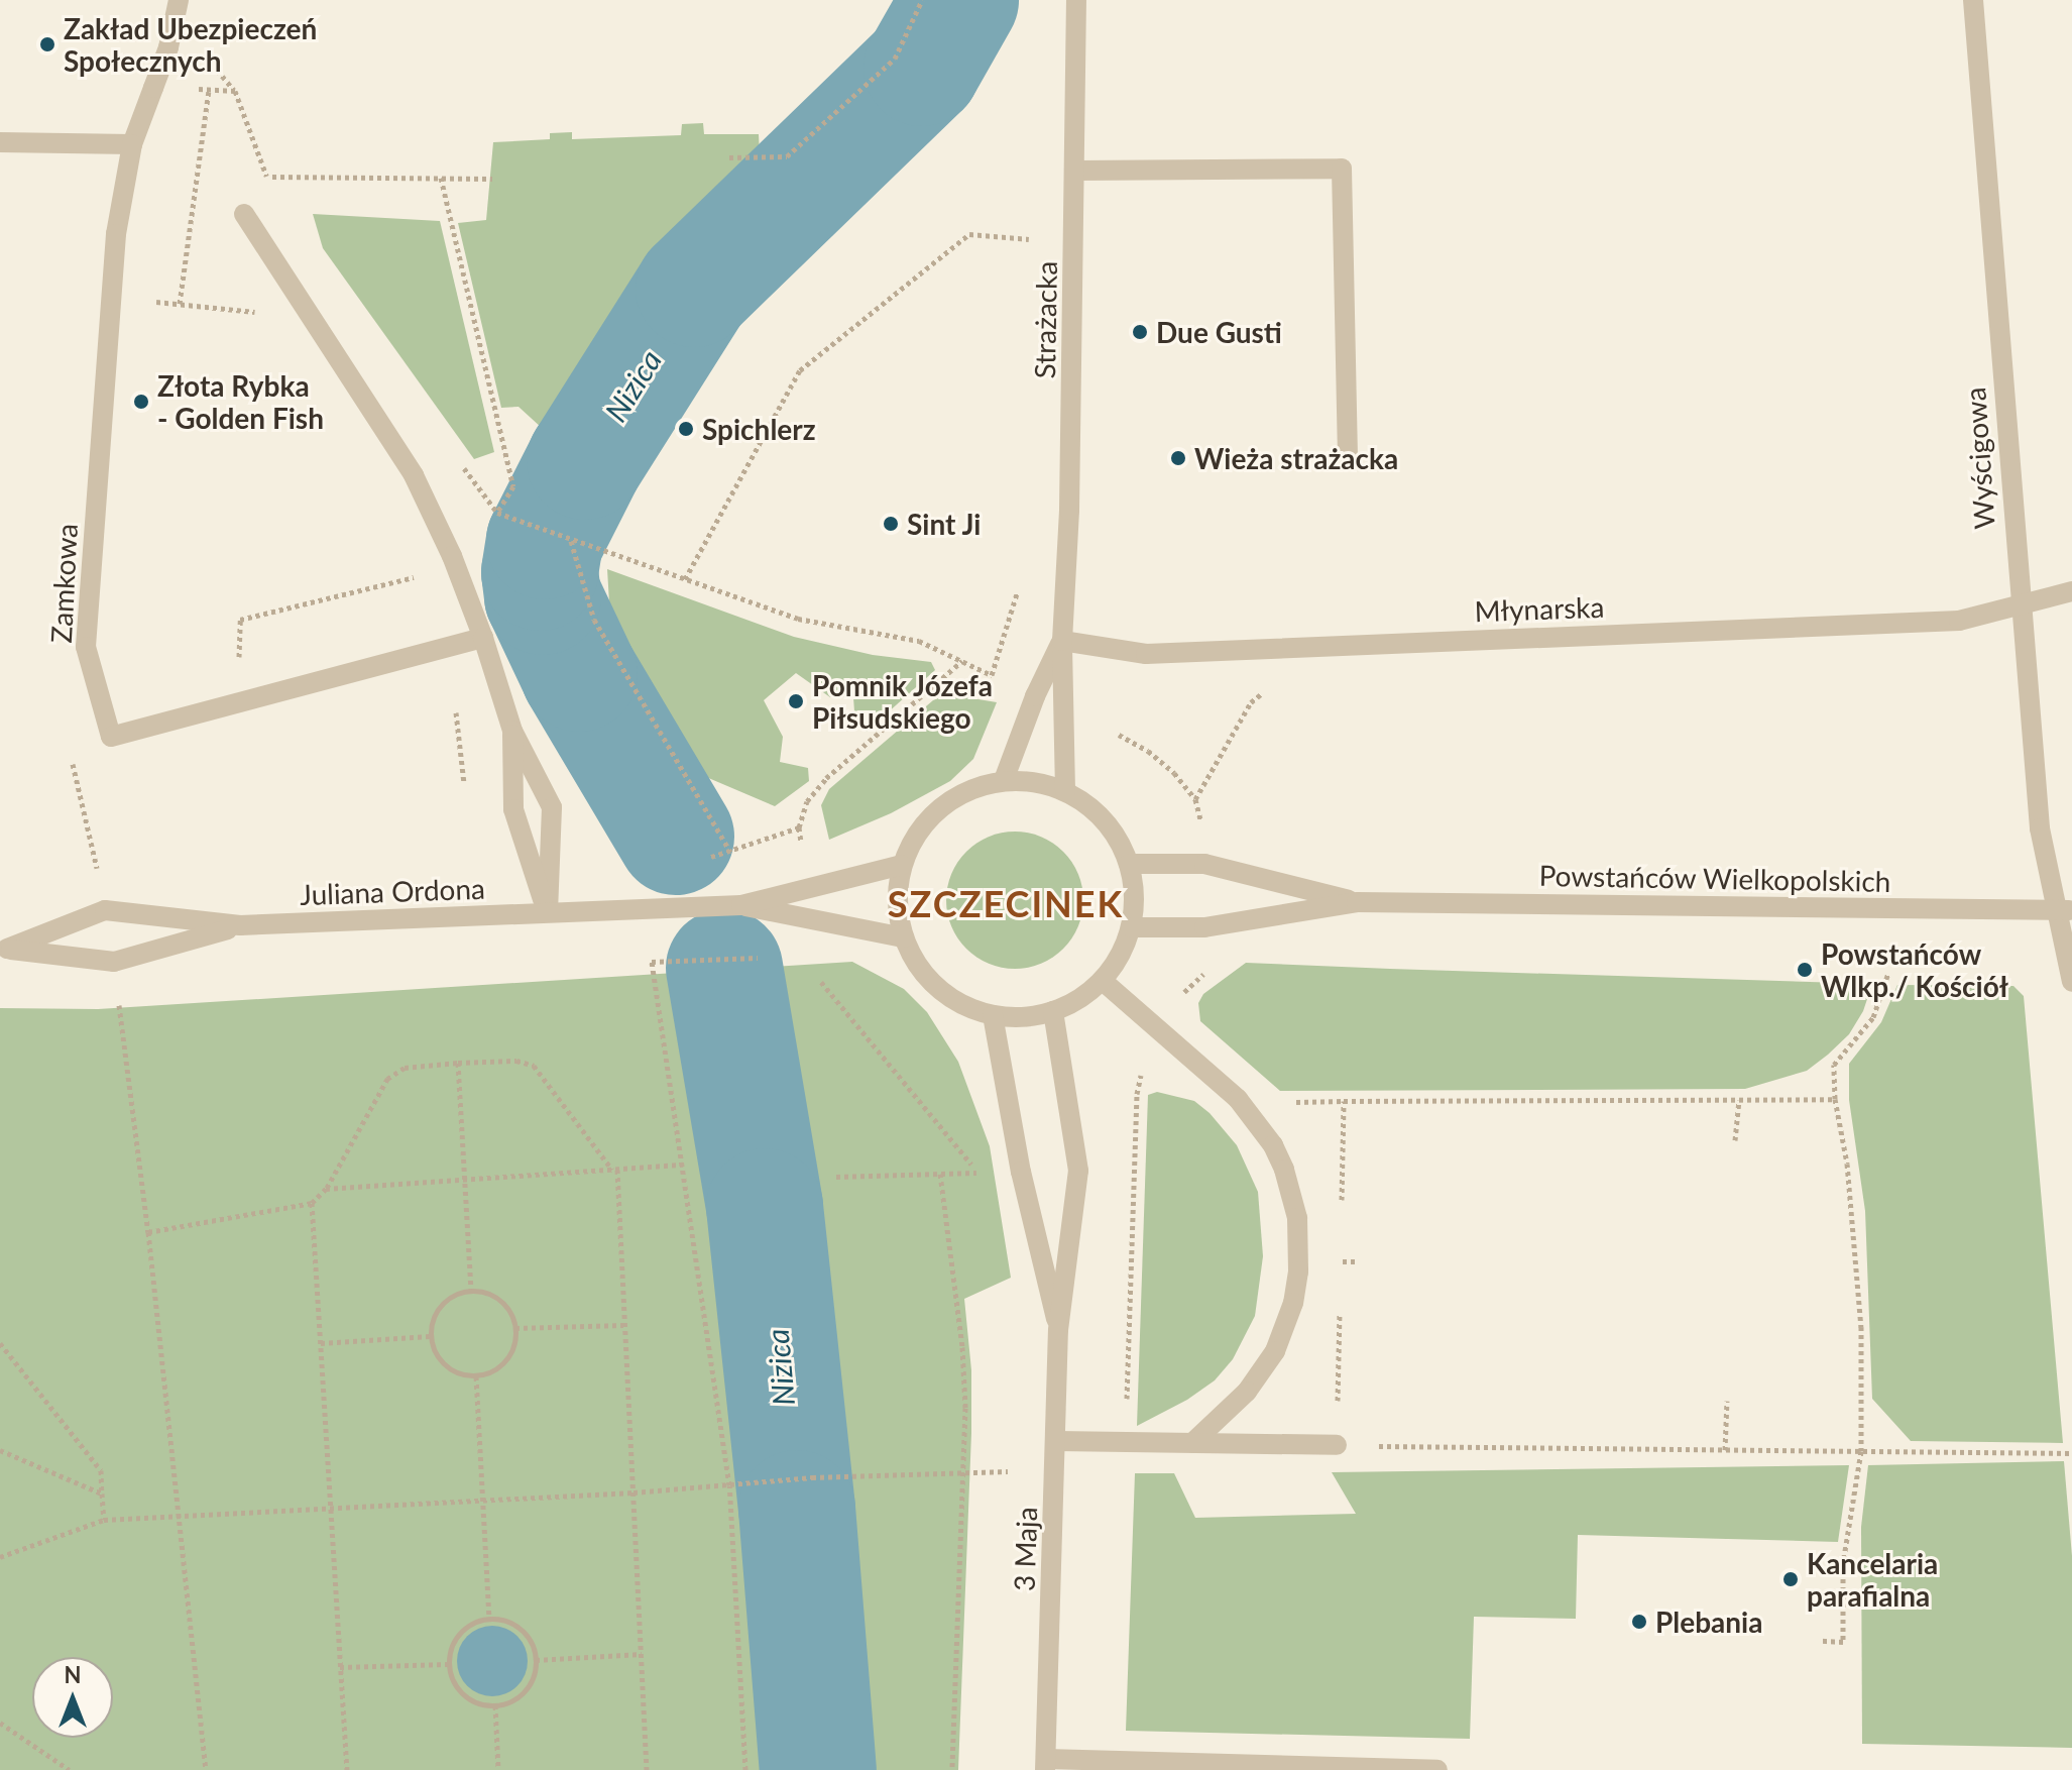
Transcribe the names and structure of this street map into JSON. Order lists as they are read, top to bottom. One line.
{"streets":{"street":["Strażacka","Wyścigowa","Zamkowa","Młynarska","Powstańców Wielkopolskich","Juliana Ordona","3 Maja"]},"crossings":[["Strażacka","Młynarska"],["Strażacka","Powstańców Wielkopolskich"],["Strażacka","3 Maja"],["Wyścigowa","Młynarska"],["Wyścigowa","Powstańców Wielkopolskich"],["Powstańców Wielkopolskich","3 Maja"]],"districts":["SZCZECINEK"],"water":["Nizica"],"places":["Zakład Ubezpieczeń Społecznych","Due Gusti","Złota Rybka - Golden Fish","Spichlerz","Wieża strażacka","Sint Ji","Pomnik Józefa Piłsudskiego","Powstańców Wlkp./ Kościół","Kancelaria parafialna","Plebania"],"north":"top"}
